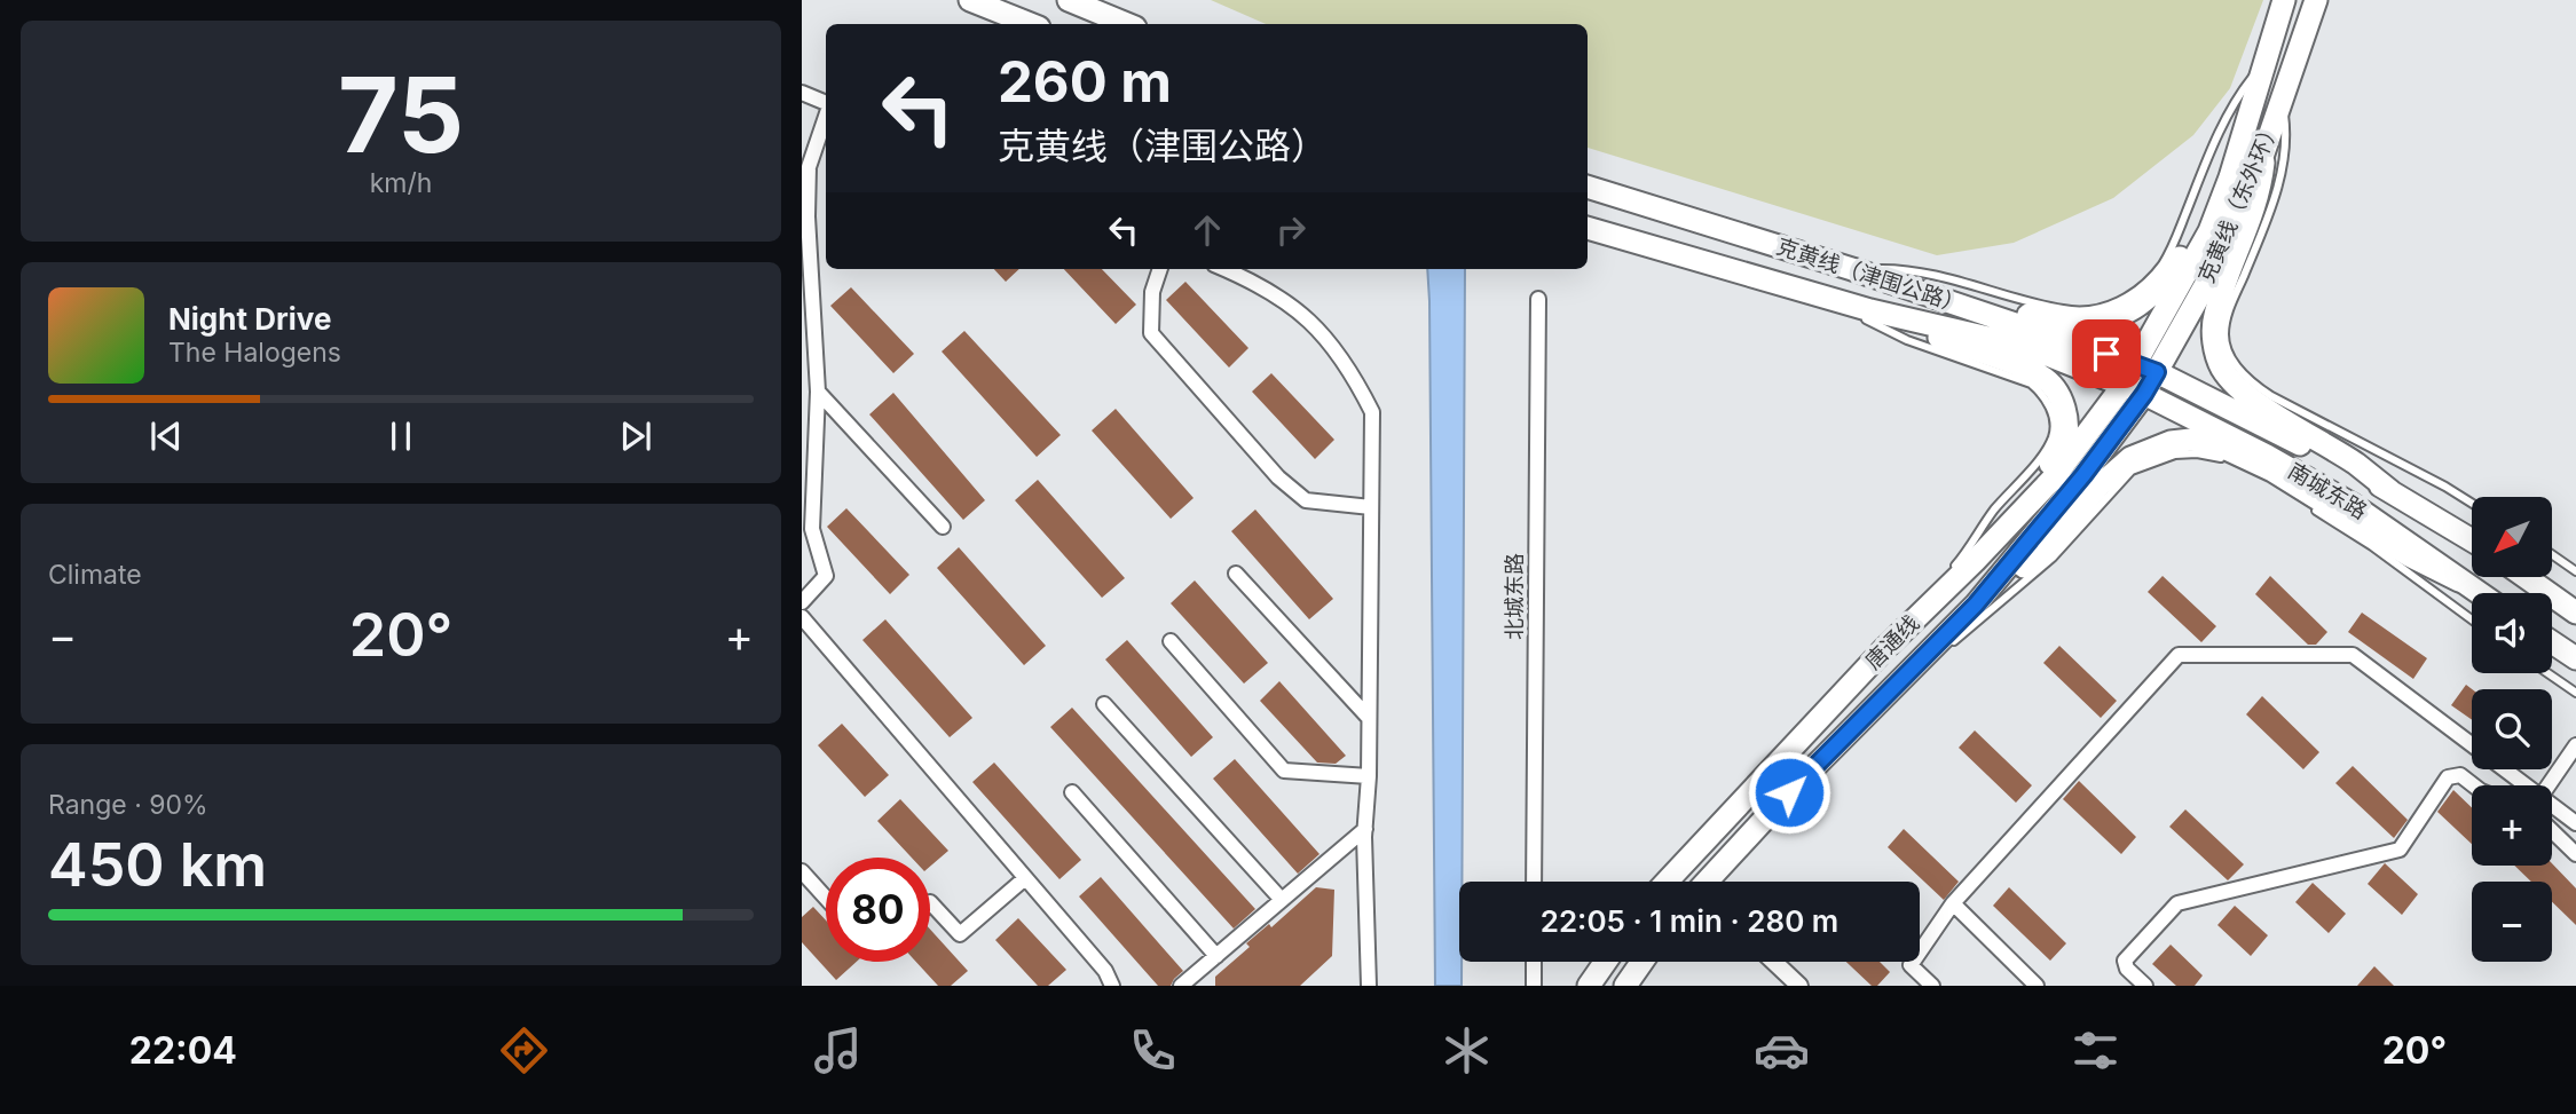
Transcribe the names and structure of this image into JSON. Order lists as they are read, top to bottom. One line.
{"streets":{"main road":["克黄线（东外环）","克黄线（津围公路）","南城东路","唐通线"],"street":["北城东路"]},"crossings":[["克黄线（东外环）","克黄线（津围公路）"],["克黄线（东外环）","南城东路"],["克黄线（东外环）","唐通线"],["克黄线（津围公路）","南城东路"],["克黄线（津围公路）","唐通线"],["南城东路","唐通线"]],"north":"bottom left","page":{"tile":[["75","km/h"],"Climate",["Range · 90%","450 km"]],"turn":["260 m","克黄线（津围公路）"],"song":["Night Drive","The Halogens"],"map_buttons":["+","−"],"heat":["−","20°","+"],"limit":"80","trip":"22:05 · 1 min · 280 m","tabs":["22:04","20°"]}}
